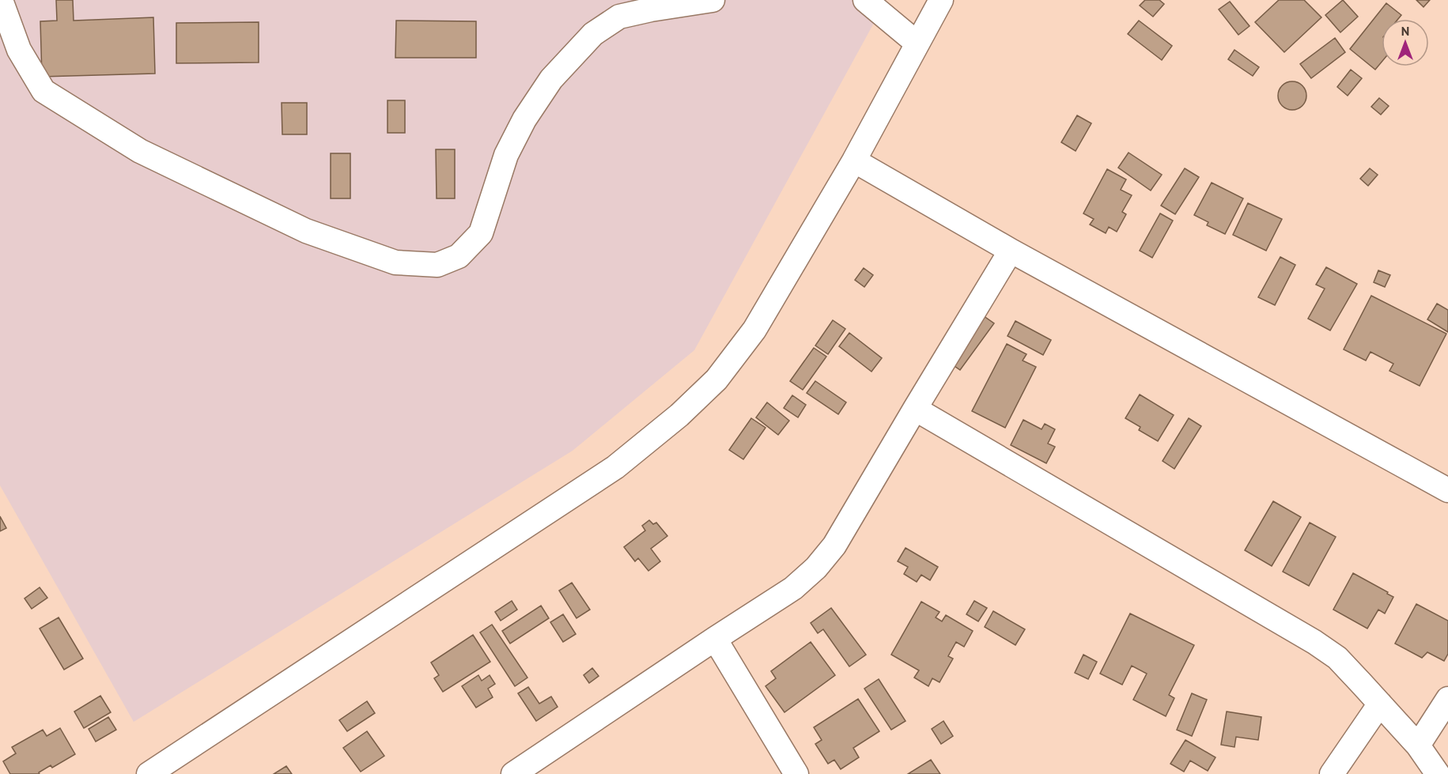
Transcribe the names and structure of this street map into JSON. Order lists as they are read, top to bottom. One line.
{"north":"top"}
